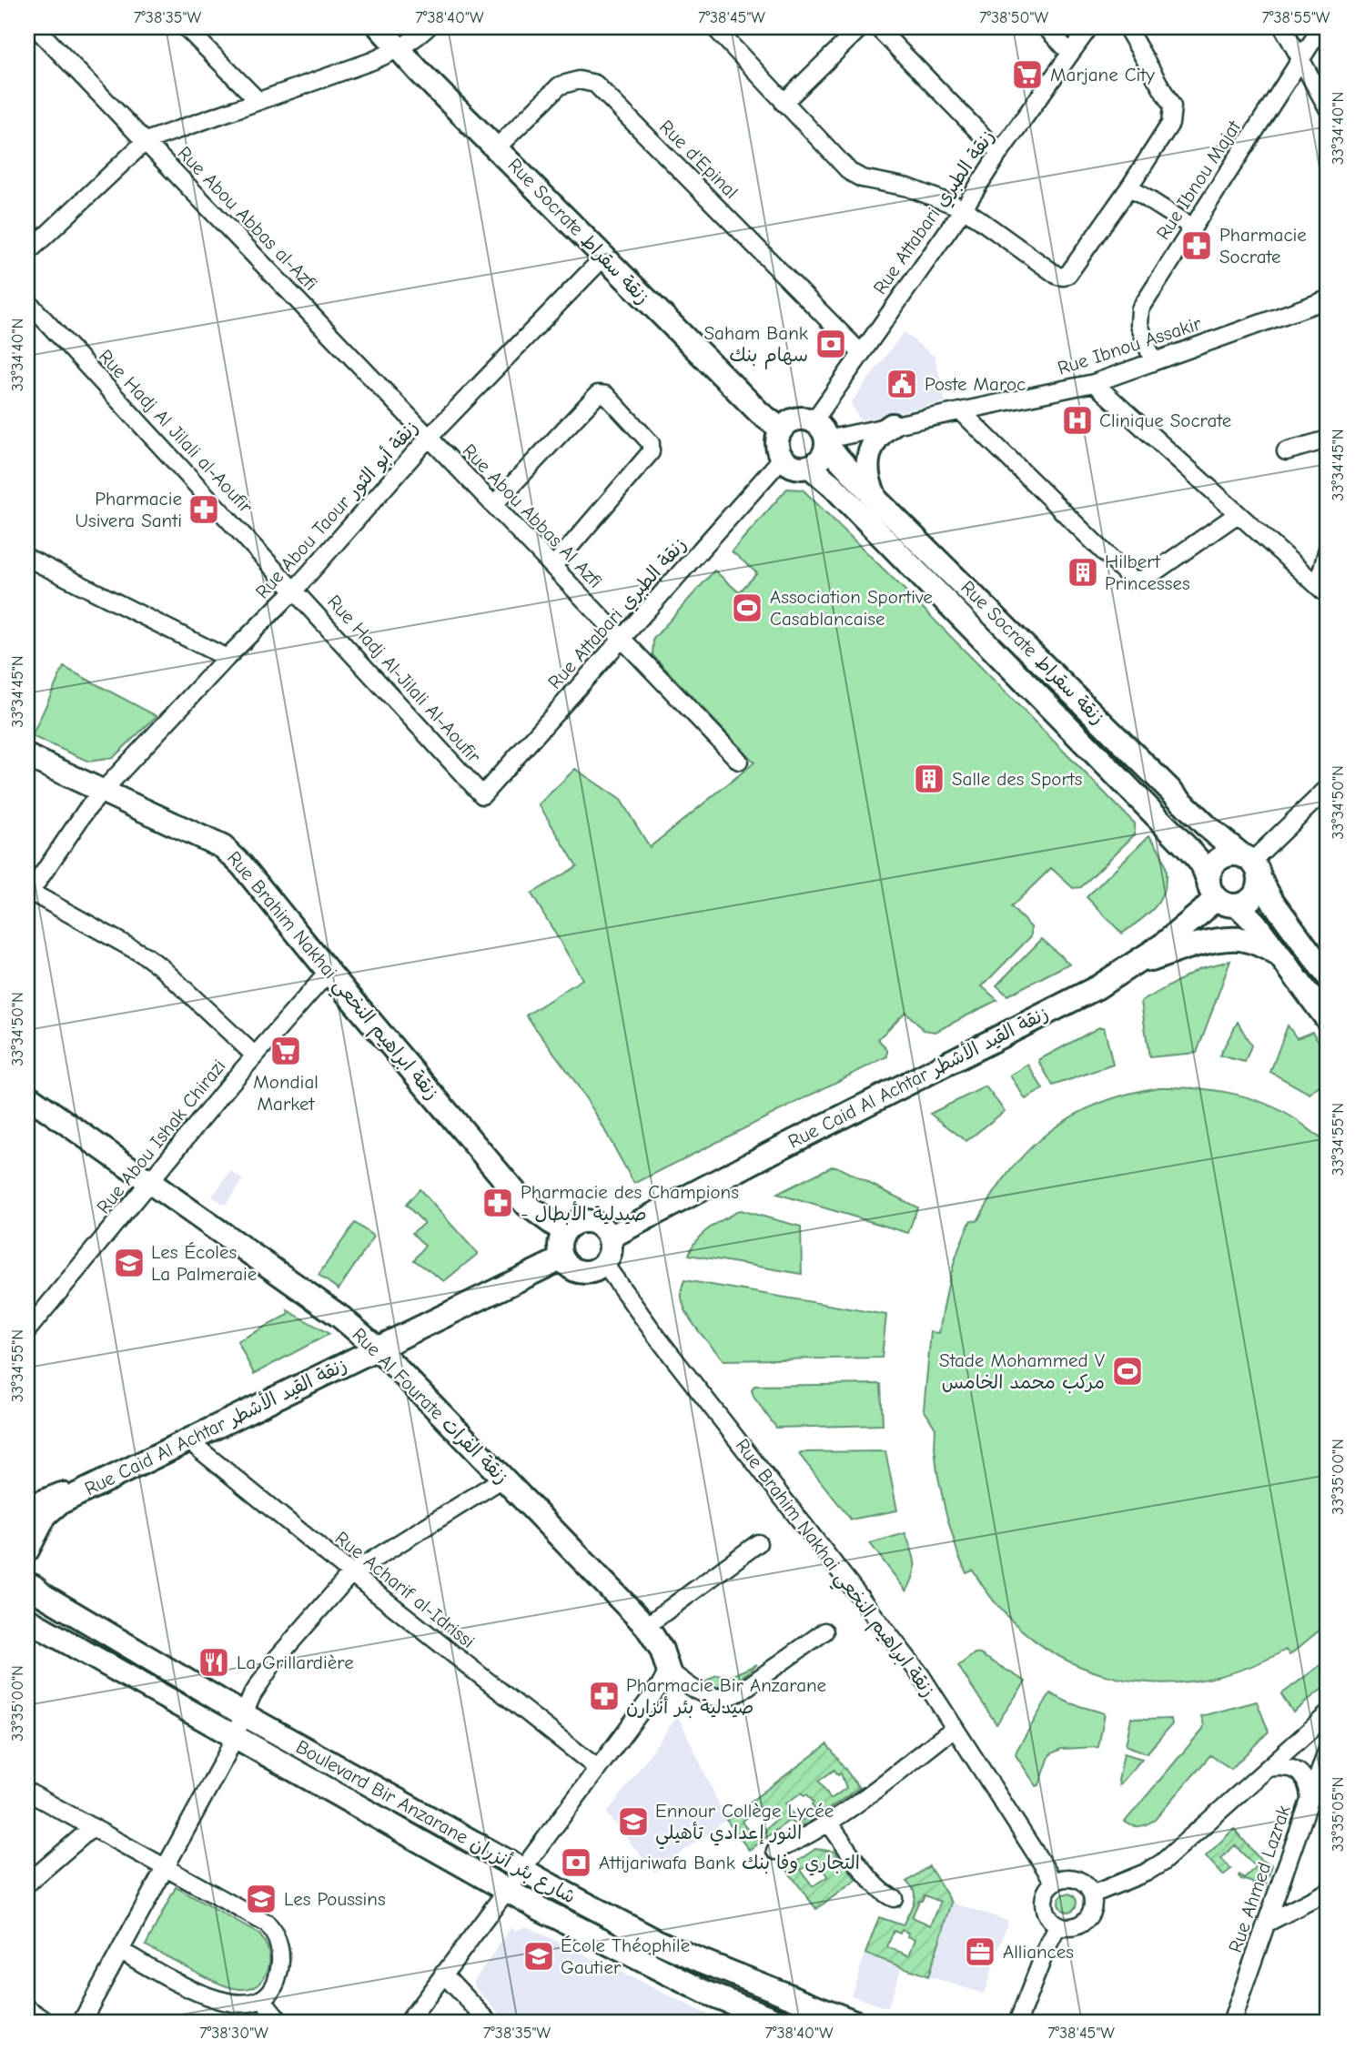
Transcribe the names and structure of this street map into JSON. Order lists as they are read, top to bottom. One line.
{"streets":{"street":["Rue d'Epinal","Rue Ibnou Majat","Rue Attabari زنقة الطبري","Rue Abou Abbas al-Azfi","Rue Socrate زنقة سقراط","Rue Ibnou Assakir","Rue Hadj Al Jilali al-Aoufir","Rue Abou Taour زنقة أبو الثور","Rue Abou Abbas Al Azfi","Rue Hadj Al-Jilali Al-Aoufir","Rue Brahim Nakhai زنقة ابراهيم النخعي","Rue Caid Al Achtar زنقة القيد الأشطر","Rue Abou Ishak Chirazi","Rue Al Fourate زنقة الفرات","Rue Acharif al-Idrissi","Boulevard Bir Anzarane شارع بئر أنزران","Rue Ahmed Lazrak"]},"crossings":[["Rue d'Epinal","Rue Attabari زنقة الطبري"],["Rue d'Epinal","Rue Socrate زنقة سقراط"],["Rue Ibnou Majat","Rue Ibnou Assakir"],["Rue Attabari زنقة الطبري","Rue Socrate زنقة سقراط"],["Rue Attabari زنقة الطبري","Rue Ibnou Assakir"],["Rue Attabari زنقة الطبري","Rue Abou Abbas Al Azfi"],["Rue Attabari زنقة الطبري","Rue Hadj Al-Jilali Al-Aoufir"],["Rue Abou Abbas al-Azfi","Rue Abou Taour زنقة أبو الثور"],["Rue Abou Abbas al-Azfi","Rue Abou Abbas Al Azfi"],["Rue Socrate زنقة سقراط","Rue Ibnou Assakir"],["Rue Socrate زنقة سقراط","Rue Abou Taour زنقة أبو الثور"],["Rue Socrate زنقة سقراط","Rue Caid Al Achtar زنقة القيد الأشطر"],["Rue Hadj Al Jilali al-Aoufir","Rue Abou Taour زنقة أبو الثور"],["Rue Hadj Al Jilali al-Aoufir","Rue Hadj Al-Jilali Al-Aoufir"],["Rue Abou Taour زنقة أبو الثور","Rue Abou Abbas Al Azfi"],["Rue Abou Taour زنقة أبو الثور","Rue Hadj Al-Jilali Al-Aoufir"],["Rue Abou Taour زنقة أبو الثور","Rue Brahim Nakhai زنقة ابراهيم النخعي"],["Rue Brahim Nakhai زنقة ابراهيم النخعي","Rue Caid Al Achtar زنقة القيد الأشطر"],["Rue Brahim Nakhai زنقة ابراهيم النخعي","Rue Abou Ishak Chirazi"],["Rue Caid Al Achtar زنقة القيد الأشطر","Rue Al Fourate زنقة الفرات"],["Rue Caid Al Achtar زنقة القيد الأشطر","Rue Acharif al-Idrissi"],["Rue Abou Ishak Chirazi","Rue Al Fourate زنقة الفرات"]],"places":{"supermarket":["Marjane City","Mondial Market"],"pharmacy":["Pharmacie Socrate","Pharmacie Usivera Santi","Pharmacie des Champions - صيدلية الأبطال","Pharmacie Bir Anzarane صيدلية بئر أنزارن"],"bank":["Saham Bank سهام بنك","Attijariwafa Bank التجاري وفا بنك"],"public building":["Poste Maroc"],"hospital":["Clinique Socrate"],"building":["Hilbert Princesses","Salle des Sports"],"sports":["Association Sportive Casablancaise","Stade Mohammed V مركب محمد الخامس"],"school or university":["Les Écoles La Palmeraie","Ennour Collège Lycée النور إعدادي تأهيلي","Les Poussins","École Théophile Gautier"],"restaurant":["La Grillardière"],"office":["Alliances"]},"coordinates":["7°38'35\"W","7°38'40\"W","7°38'45\"W","7°38'50\"W","7°38'55\"W","33°34'40\"N","33°34'45\"N","33°34'50\"N","33°34'55\"N","33°35'00\"N","33°35'05\"N","7°38'30\"W"]}
